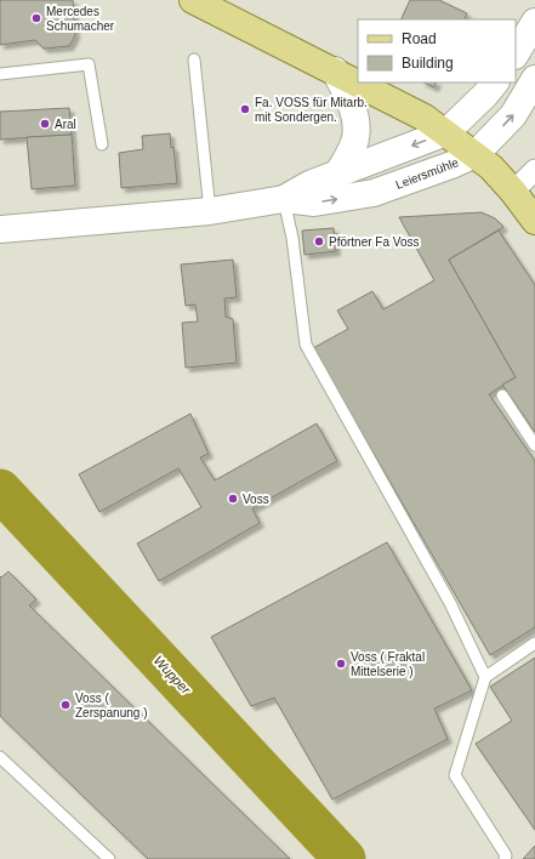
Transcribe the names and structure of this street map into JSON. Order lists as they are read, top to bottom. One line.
{"streets":{"main road":["Leiersmühle"]},"water":["Wupper"],"places":["Mercedes Schumacher","Fa. VOSS für Mitarb. mit Sondergen.","Aral","Pförtner Fa Voss","Voss","Voss ( Fraktal Mittelserie )","Voss ( Zerspanung )"],"legend":["Road","Building"]}
